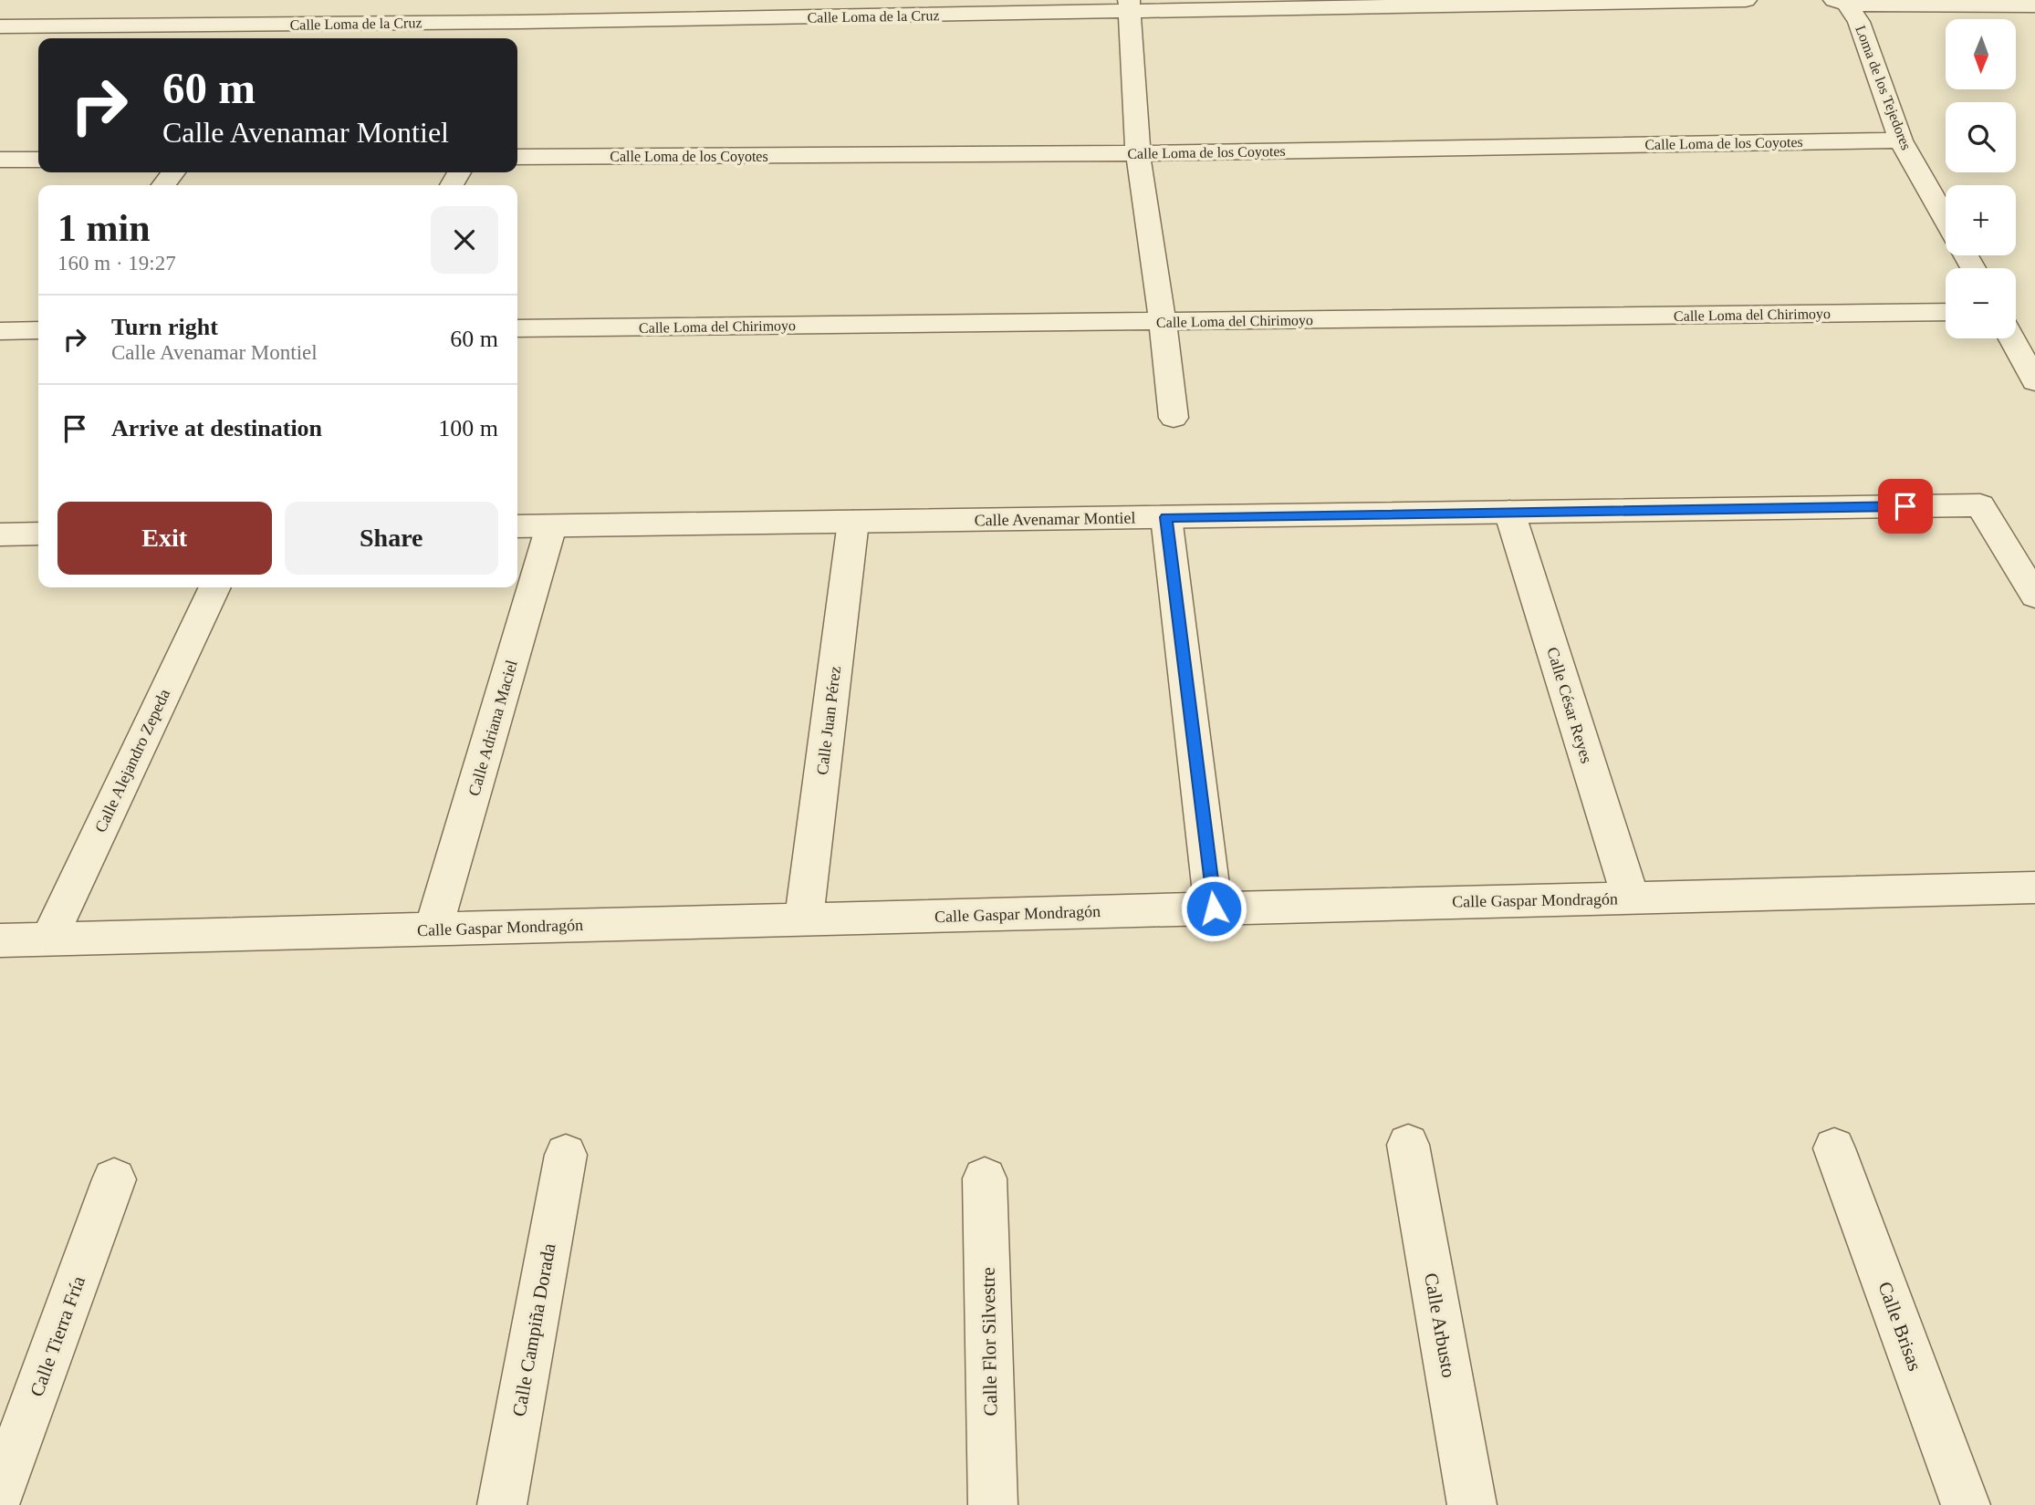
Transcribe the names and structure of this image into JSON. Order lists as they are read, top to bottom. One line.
{"streets":{"street":["Calle Loma de la Cruz","Loma de los Tejedores","Calle Loma de los Coyotes","Calle Loma del Chirimoyo","Calle Avenamar Montiel","Calle César Reyes","Calle Juan Pérez","Calle Adriana Maciel","Calle Alejandro Zepeda","Calle Gaspar Mondragón","Calle Arbusto","Calle Brisas","Calle Campiña Dorada","Calle Tierra Fría","Calle Flor Silvestre"]},"crossings":[["Loma de los Tejedores","Calle Loma de los Coyotes"],["Calle Avenamar Montiel","Calle César Reyes"],["Calle Avenamar Montiel","Calle Juan Pérez"],["Calle Avenamar Montiel","Calle Adriana Maciel"],["Calle César Reyes","Calle Gaspar Mondragón"],["Calle Juan Pérez","Calle Gaspar Mondragón"],["Calle Adriana Maciel","Calle Gaspar Mondragón"],["Calle Alejandro Zepeda","Calle Gaspar Mondragón"]],"north":"bottom","page":{"map_buttons":["+","−"],"turn":["60 m","Calle Avenamar Montiel"],"heading":["1 min","160 m · 19:27"],"list":[{"name":"Turn right","note":"Calle Avenamar Montiel","value":"60 m"},{"name":"Arrive at destination","value":"100 m"}],"buttons":["Exit","Share"]}}
